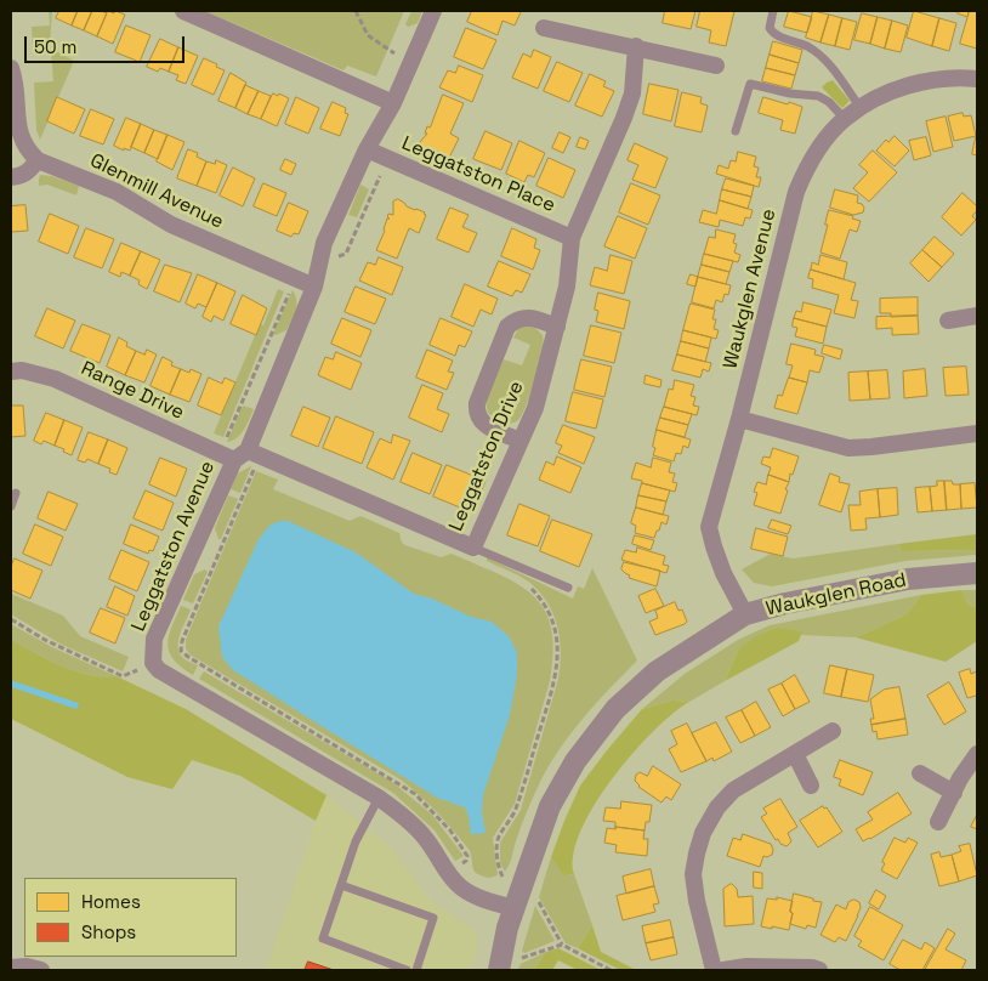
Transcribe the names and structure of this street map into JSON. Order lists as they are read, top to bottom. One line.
{"streets":{"street":["Leggatston Place","Glenmill Avenue","Waukglen Avenue","Range Drive","Leggatston Drive","Leggatston Avenue","Waukglen Road"]},"crossings":[["Leggatston Place","Leggatston Drive"],["Leggatston Place","Leggatston Avenue"],["Glenmill Avenue","Leggatston Avenue"],["Waukglen Avenue","Waukglen Road"],["Range Drive","Leggatston Drive"],["Range Drive","Leggatston Avenue"],["Leggatston Drive","Leggatston Avenue"],["Leggatston Avenue","Waukglen Road"]],"legend":["Homes","Shops"],"scale_bar":"50 m"}
